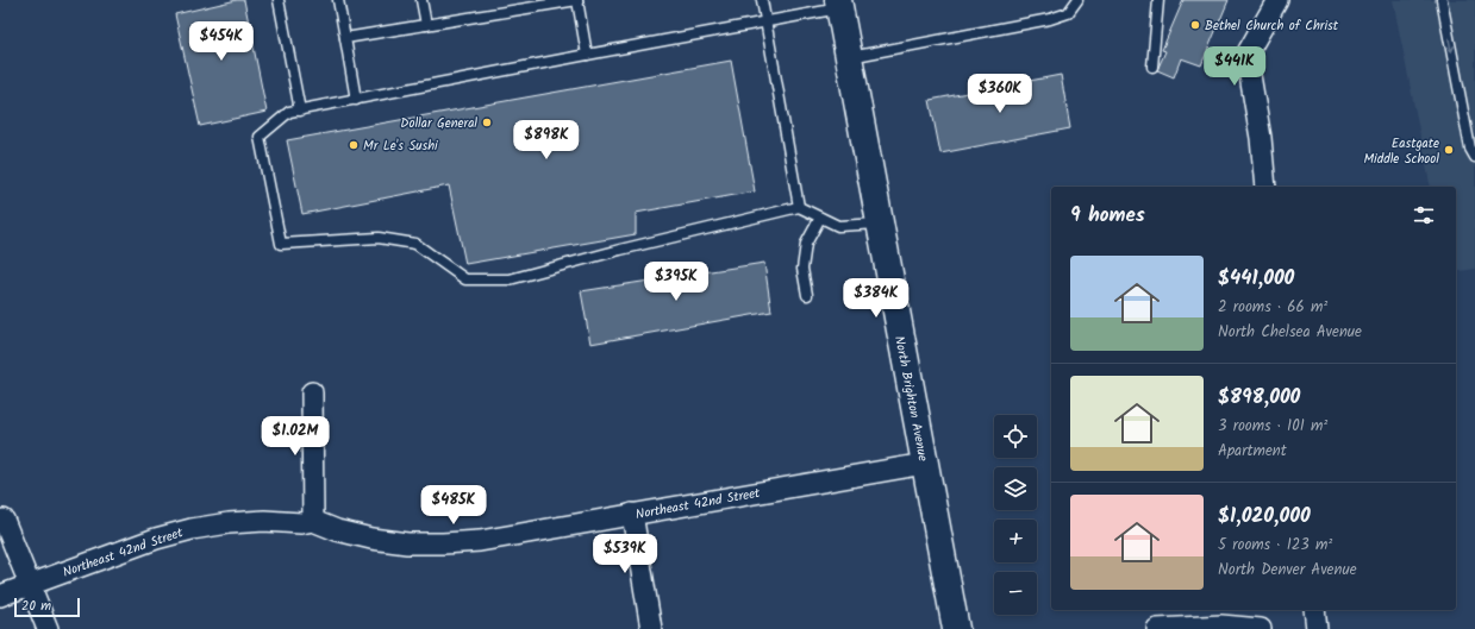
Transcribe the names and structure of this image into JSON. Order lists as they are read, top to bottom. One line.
{"streets":{"main road":["North Brighton Avenue"],"street":["Northeast 42nd Street"]},"crossings":[["North Brighton Avenue","Northeast 42nd Street"]],"places":["Bethel Church of Christ","Dollar General","Mr Le's Sushi","Eastgate Middle School"],"scale_bar":"20 m","page":{"price":["$454K","$441K","$360K","$898K","$395K","$384K","$1.02M","$485K","$539K"],"heading":"9 homes","list":[{"name":"$441,000","note":"2 rooms · 66 m² · North Chelsea Avenue"},{"name":"$898,000","note":"3 rooms · 101 m² · Apartment"},{"name":"$1,020,000","note":"5 rooms · 123 m² · North Denver Avenue"}],"map_buttons":["+","−"],"scale":"20 m"}}
